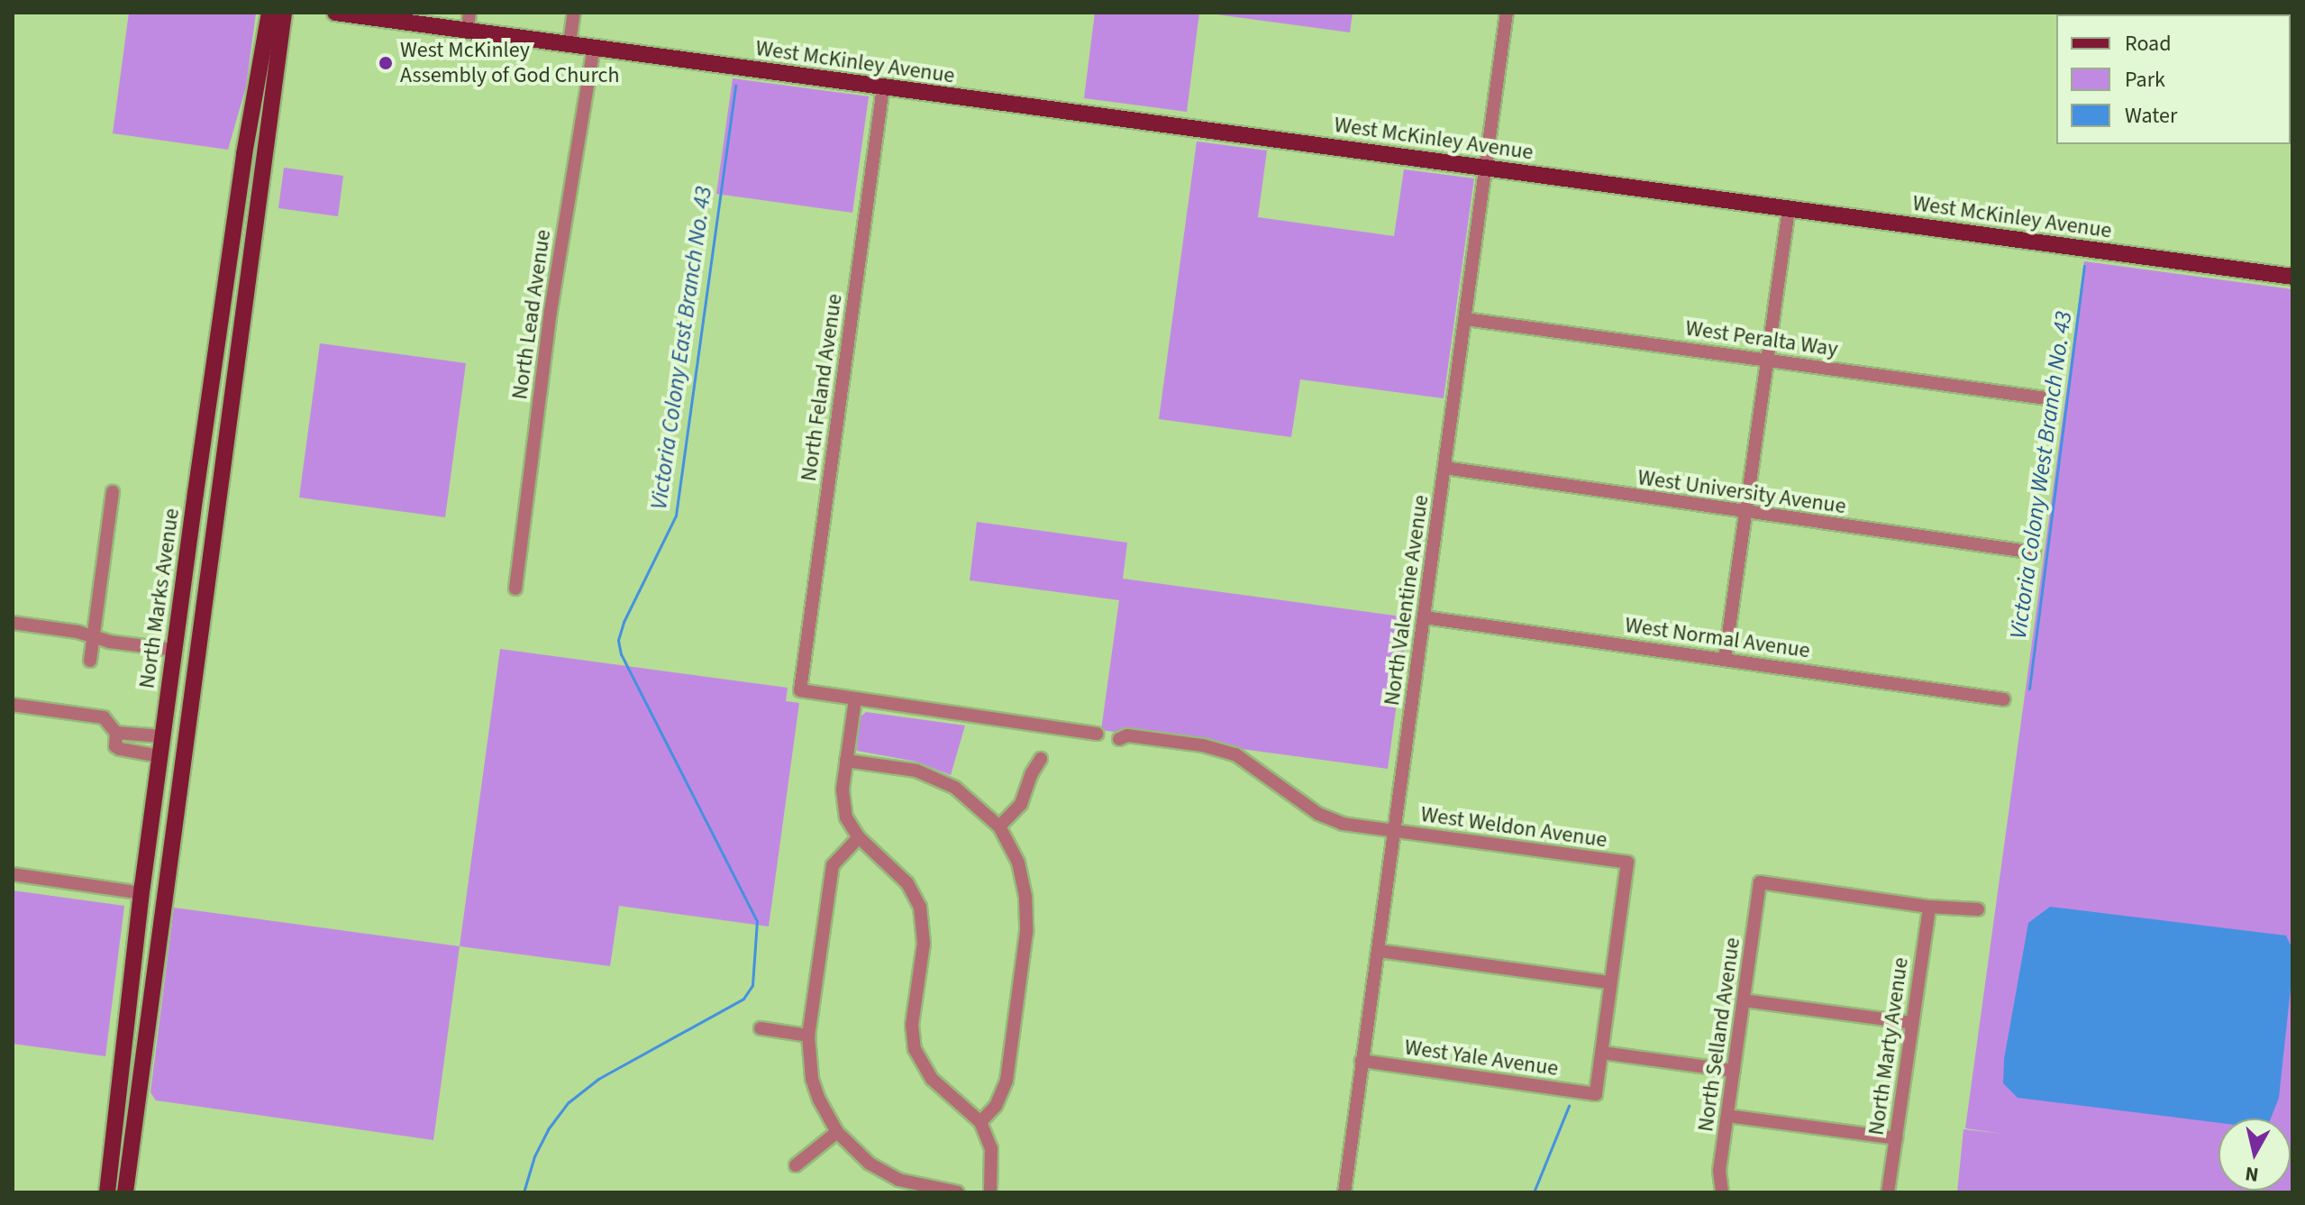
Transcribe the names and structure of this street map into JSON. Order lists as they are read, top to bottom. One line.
{"streets":{"main road":["West McKinley Avenue","North Marks Avenue"],"street":["North Lead Avenue","West Peralta Way","North Feland Avenue","West University Avenue","North Valentine Avenue","West Normal Avenue","West Weldon Avenue","North Selland Avenue","North Marty Avenue","West Yale Avenue"]},"crossings":[["West McKinley Avenue","North Lead Avenue"],["West McKinley Avenue","North Feland Avenue"],["West McKinley Avenue","North Valentine Avenue"],["West Peralta Way","North Valentine Avenue"],["West University Avenue","North Valentine Avenue"],["North Valentine Avenue","West Normal Avenue"],["North Valentine Avenue","West Weldon Avenue"],["North Valentine Avenue","West Yale Avenue"],["North Selland Avenue","North Marty Avenue"]],"water":["Victoria Colony East Branch No. 43","Victoria Colony West Branch No. 43"],"places":["West McKinley Assembly of God Church"],"legend":["Road","Park","Water"],"north":"bottom"}
